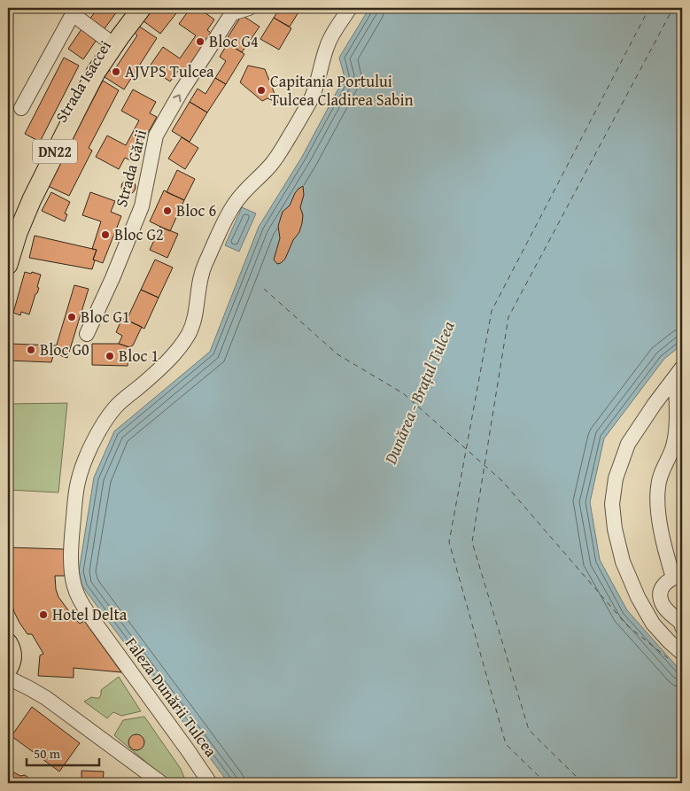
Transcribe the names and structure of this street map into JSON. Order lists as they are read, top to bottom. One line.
{"streets":{"main road":["Strada Isaccei","DN22"],"street":["Strada Gării","Faleza Dunării Tulcea"]},"one_way":["Strada Gării"],"water":["Dunărea - Brațul Tulcea"],"places":["Bloc G4","AJVPS Tulcea","Capitania Portului Tulcea Cladirea Sabin","Bloc 6","Bloc G2","Bloc G1","Bloc G0","Bloc 1","Hotel Delta"],"scale_bar":"50 m"}
